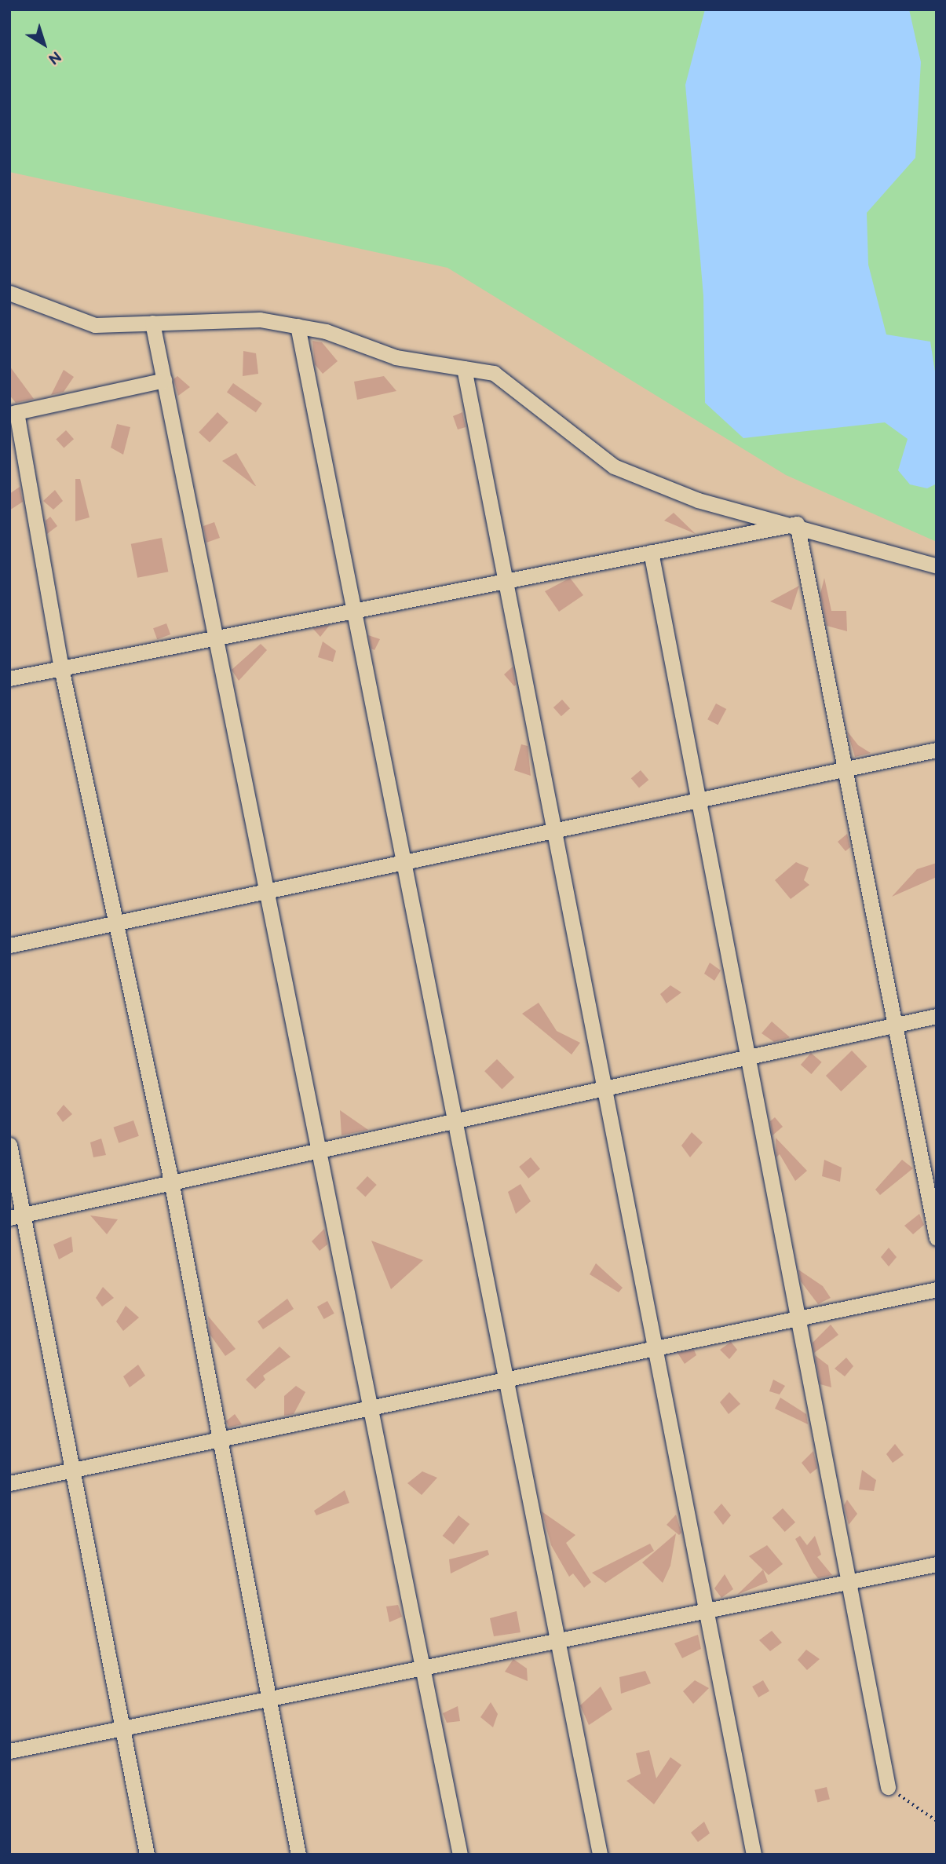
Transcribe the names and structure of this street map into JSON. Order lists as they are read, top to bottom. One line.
{"north":"bottom right"}
